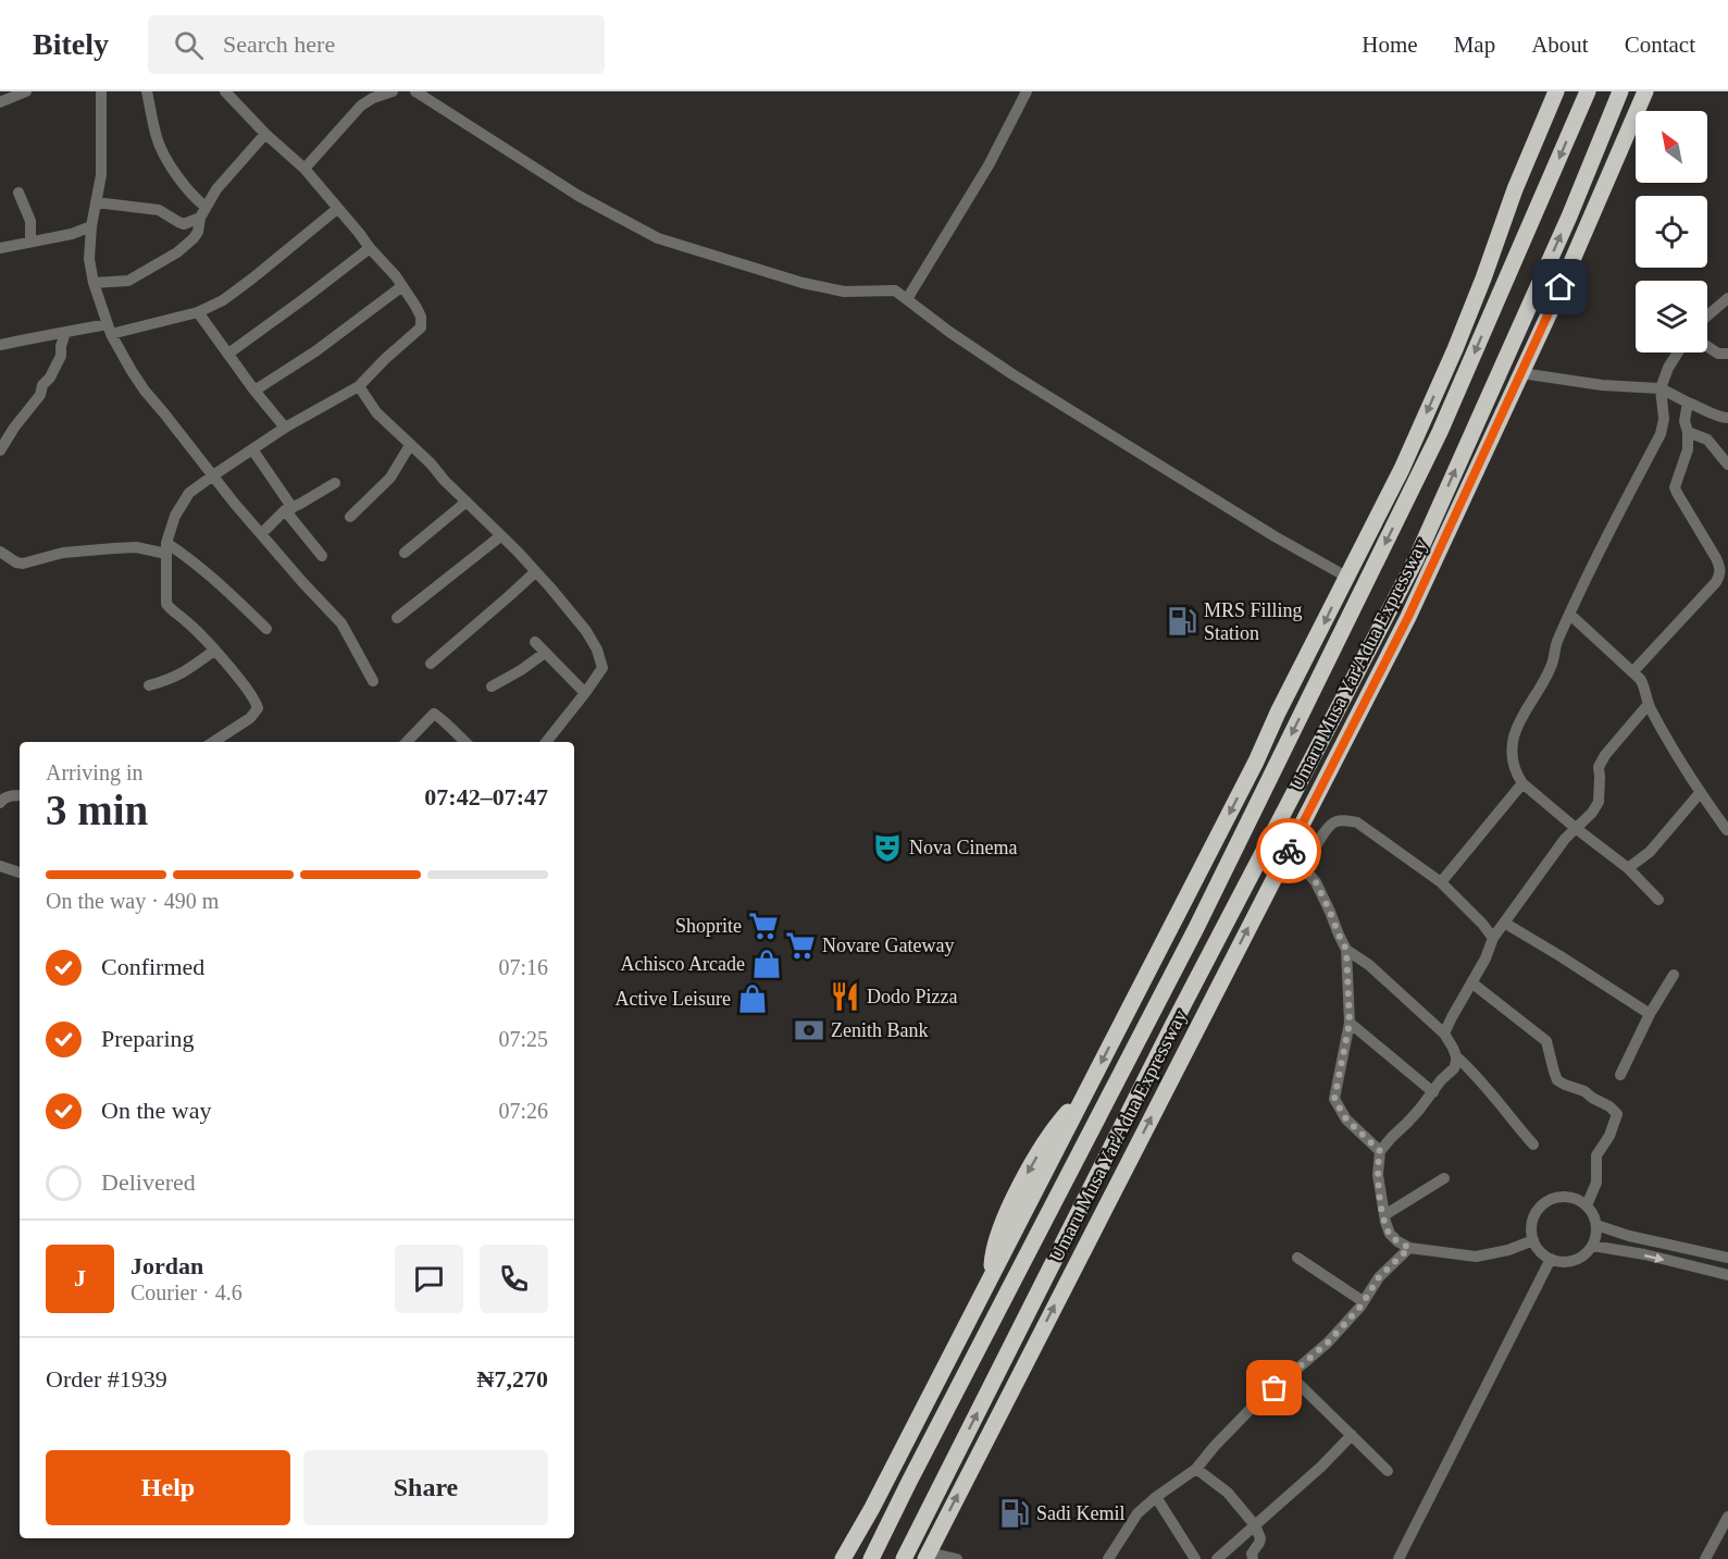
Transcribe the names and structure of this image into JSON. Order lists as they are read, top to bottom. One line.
{"streets":{"highway":["Umaru Musa Yar'Adua Expressway"]},"places":{"fuel station":["MRS Filling Station","Sadi Kemil"],"theatre":["Nova Cinema"],"supermarket":["Shoprite","Novare Gateway"],"shop":["Achisco Arcade","Active Leisure"],"restaurant":["Dodo Pizza"],"bank":["Zenith Bank"]},"north":"top left","page":{"header":"Bitely","search":"Search here","nav":["Home","Map","About","Contact"],"heading":["3 min","Arriving in","07:42–07:47"],"panel":["Jordan","Courier · 4.6","Order #1939","₦7,270"],"bar":"On the way · 490 m","list":[["Confirmed","07:16"],["Preparing","07:25"],["On the way","07:26"],"Delivered"],"round":"J","buttons":["Help","Share"]}}
